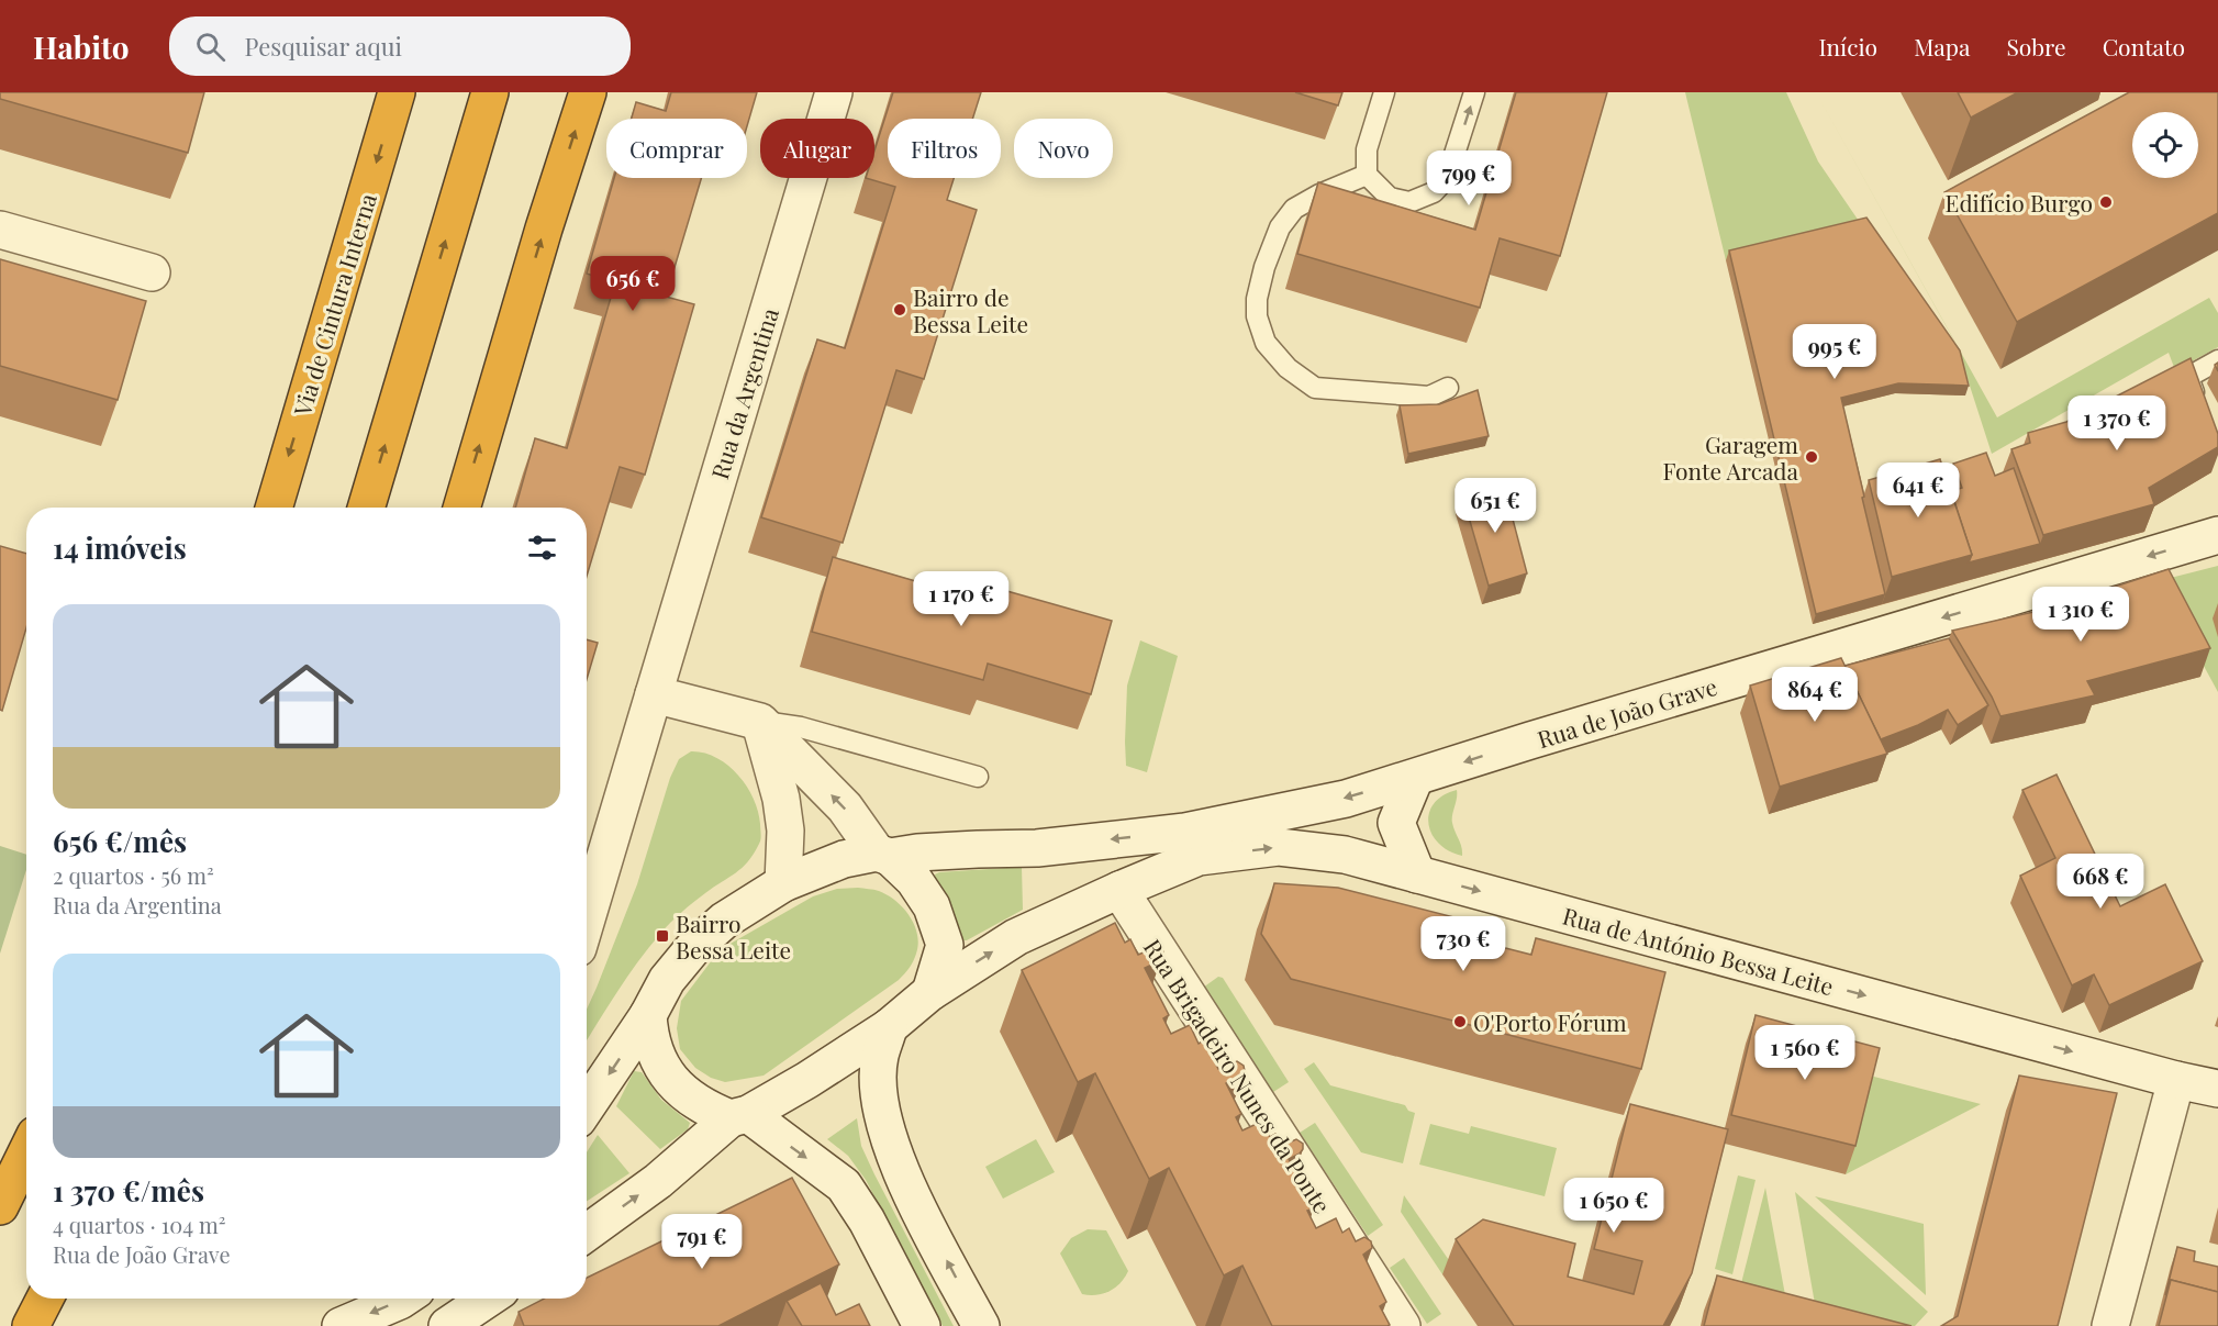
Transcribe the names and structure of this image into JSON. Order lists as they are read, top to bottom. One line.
{"streets":{"highway":["Via de Cintura Interna"],"main road":["Rua da Argentina","Rua de João Grave","Rua de António Bessa Leite","Rua Brigadeiro Nunes da Ponte"]},"crossings":[["Rua de António Bessa Leite","Rua Brigadeiro Nunes da Ponte"]],"one_way":["Rua de João Grave","Rua de António Bessa Leite"],"places":{"other":["Edifício Burgo","Bairro de Bessa Leite","Garagem Fonte Arcada","O'Porto Fórum"],"transit":["Bairro Bessa Leite"]},"page":{"header":"Habito","search":"Pesquisar aqui","nav":["Início","Mapa","Sobre","Contato"],"chip":["Comprar","Alugar","Filtros","Novo"],"price":["799 €","656 €","995 €","1 370 €","641 €","651 €","1 170 €","1 310 €","864 €","668 €","730 €","1 560 €","1 650 €","791 €"],"heading":"14 imóveis","list":[{"name":"656 €/mês","note":"2 quartos · 56 m² · Rua da Argentina"},{"name":"1 370 €/mês","note":"4 quartos · 104 m² · Rua de João Grave"}]}}
